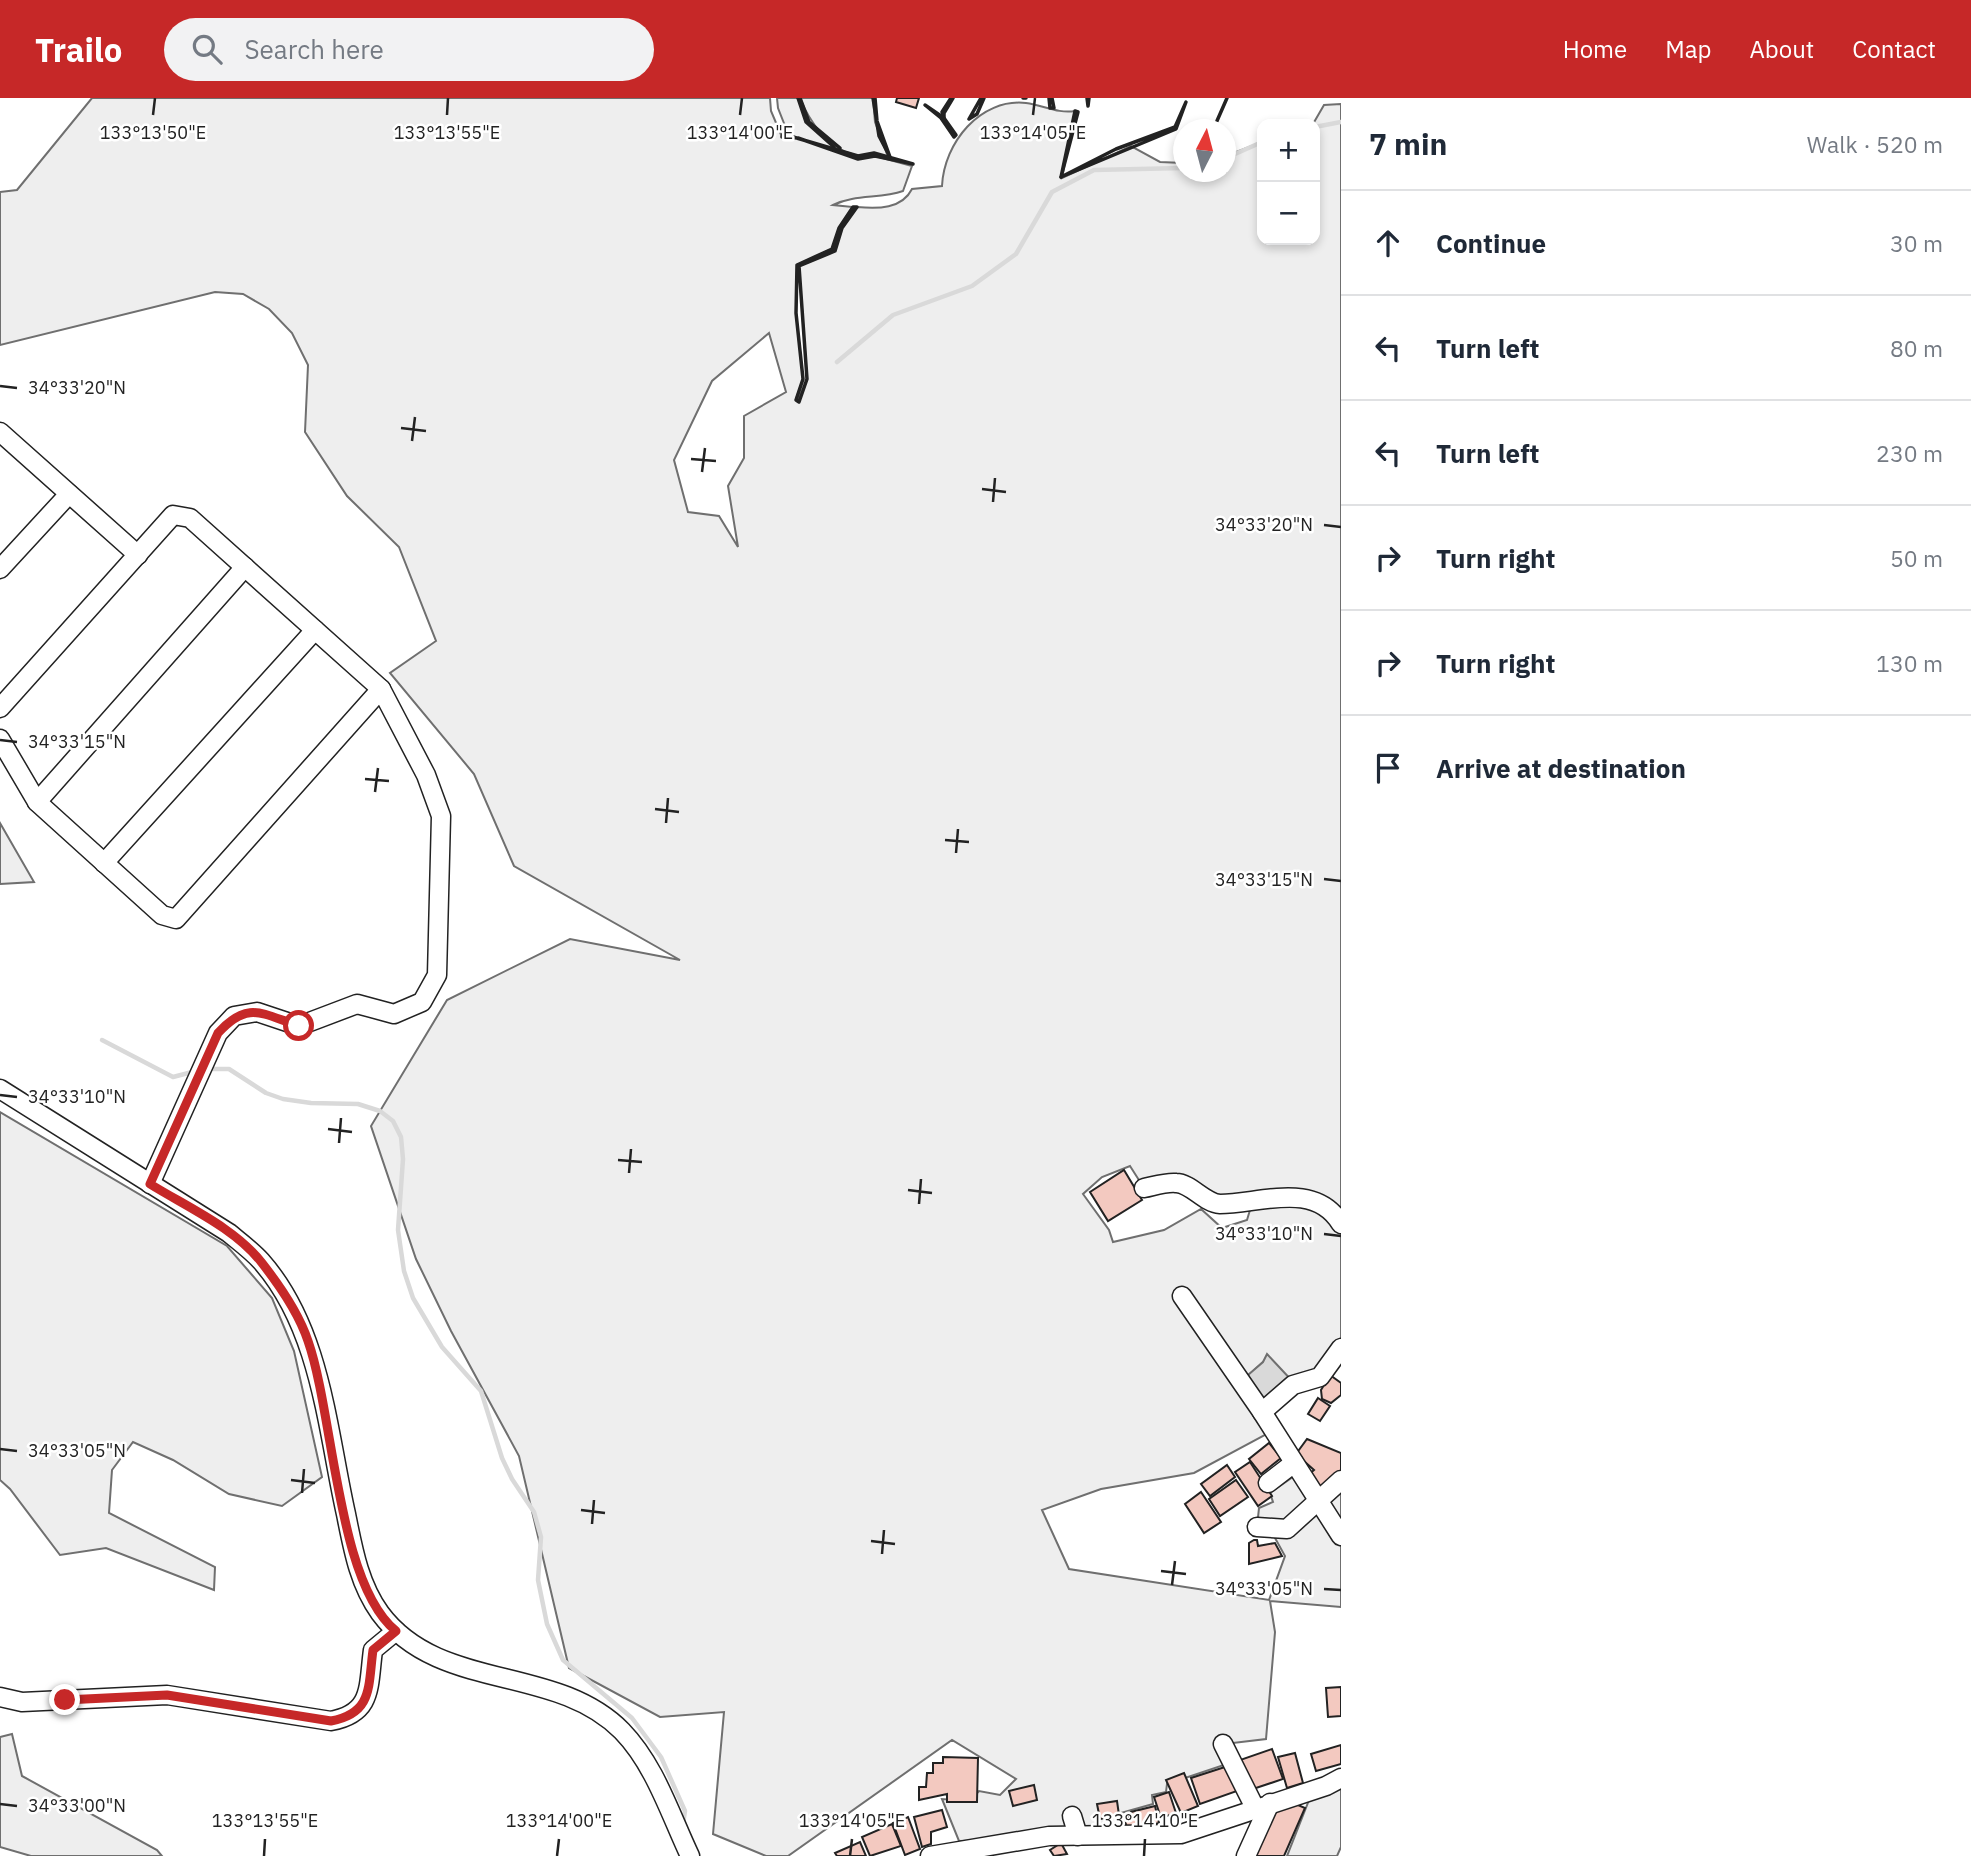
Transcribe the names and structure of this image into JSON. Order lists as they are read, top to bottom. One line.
{"north":"top","page":{"header":"Trailo","search":"Search here","nav":["Home","Map","About","Contact"],"heading":["7 min","Walk · 520 m"],"map_buttons":["+","−"],"list":[["Continue","30 m"],["Turn left","80 m"],["Turn left","230 m"],["Turn right","50 m"],["Turn right","130 m"],"Arrive at destination"]},"coordinates":["133°13'50\"E","133°13'55\"E","133°14'00\"E","133°14'05\"E","34°33'20\"N","34°33'15\"N","34°33'10\"N","34°33'05\"N","34°33'00\"N","133°14'10\"E"]}
